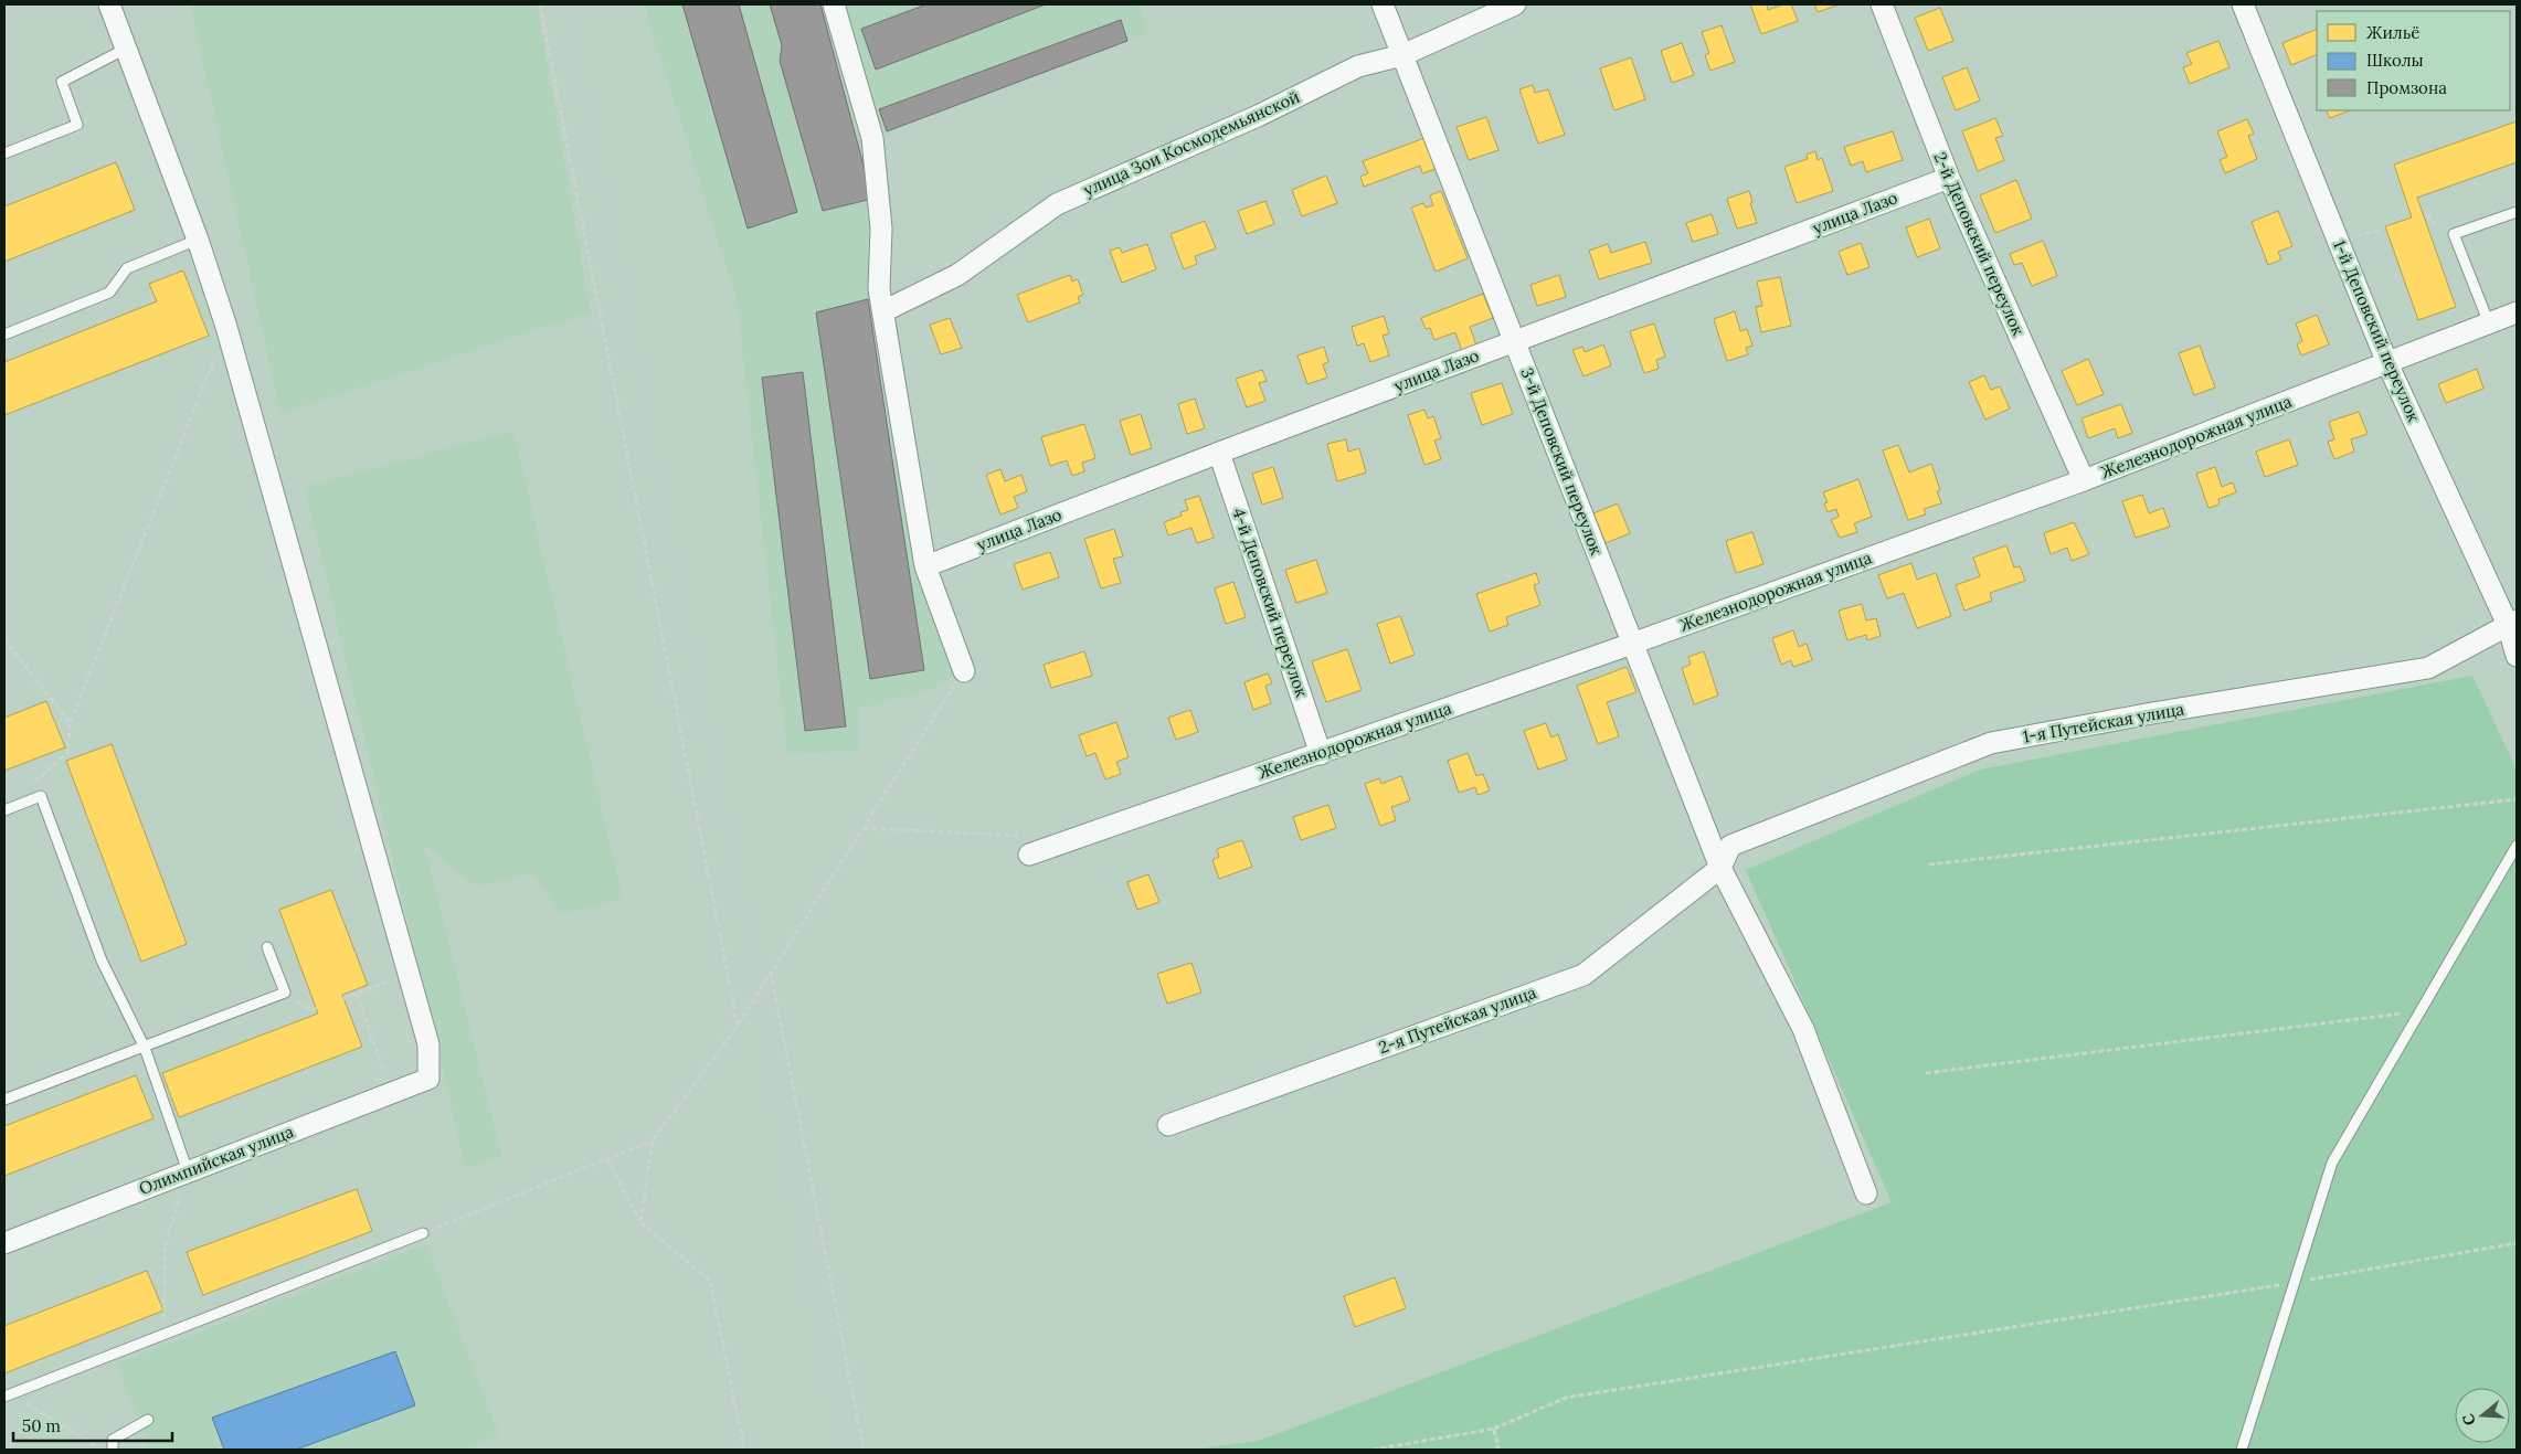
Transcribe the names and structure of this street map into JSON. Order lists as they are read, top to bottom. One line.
{"streets":{"street":["улица Зои Космодемьянской","улица Лазо","2-й Деповский переулок","1-й Деповский переулок","Железнодорожная улица","3-й Деповский переулок","4-й Деповский переулок","1-я Путейская улица","2-я Путейская улица","Олимпийская улица"]},"crossings":[["улица Зои Космодемьянской","3-й Деповский переулок"],["улица Лазо","2-й Деповский переулок"],["улица Лазо","3-й Деповский переулок"],["улица Лазо","4-й Деповский переулок"],["2-й Деповский переулок","Железнодорожная улица"],["1-й Деповский переулок","Железнодорожная улица"],["1-й Деповский переулок","1-я Путейская улица"],["Железнодорожная улица","3-й Деповский переулок"],["Железнодорожная улица","4-й Деповский переулок"],["3-й Деповский переулок","1-я Путейская улица"],["3-й Деповский переулок","2-я Путейская улица"],["1-я Путейская улица","2-я Путейская улица"]],"legend":["Жильё","Школы","Промзона"],"scale_bar":"50 m","north":"left"}
